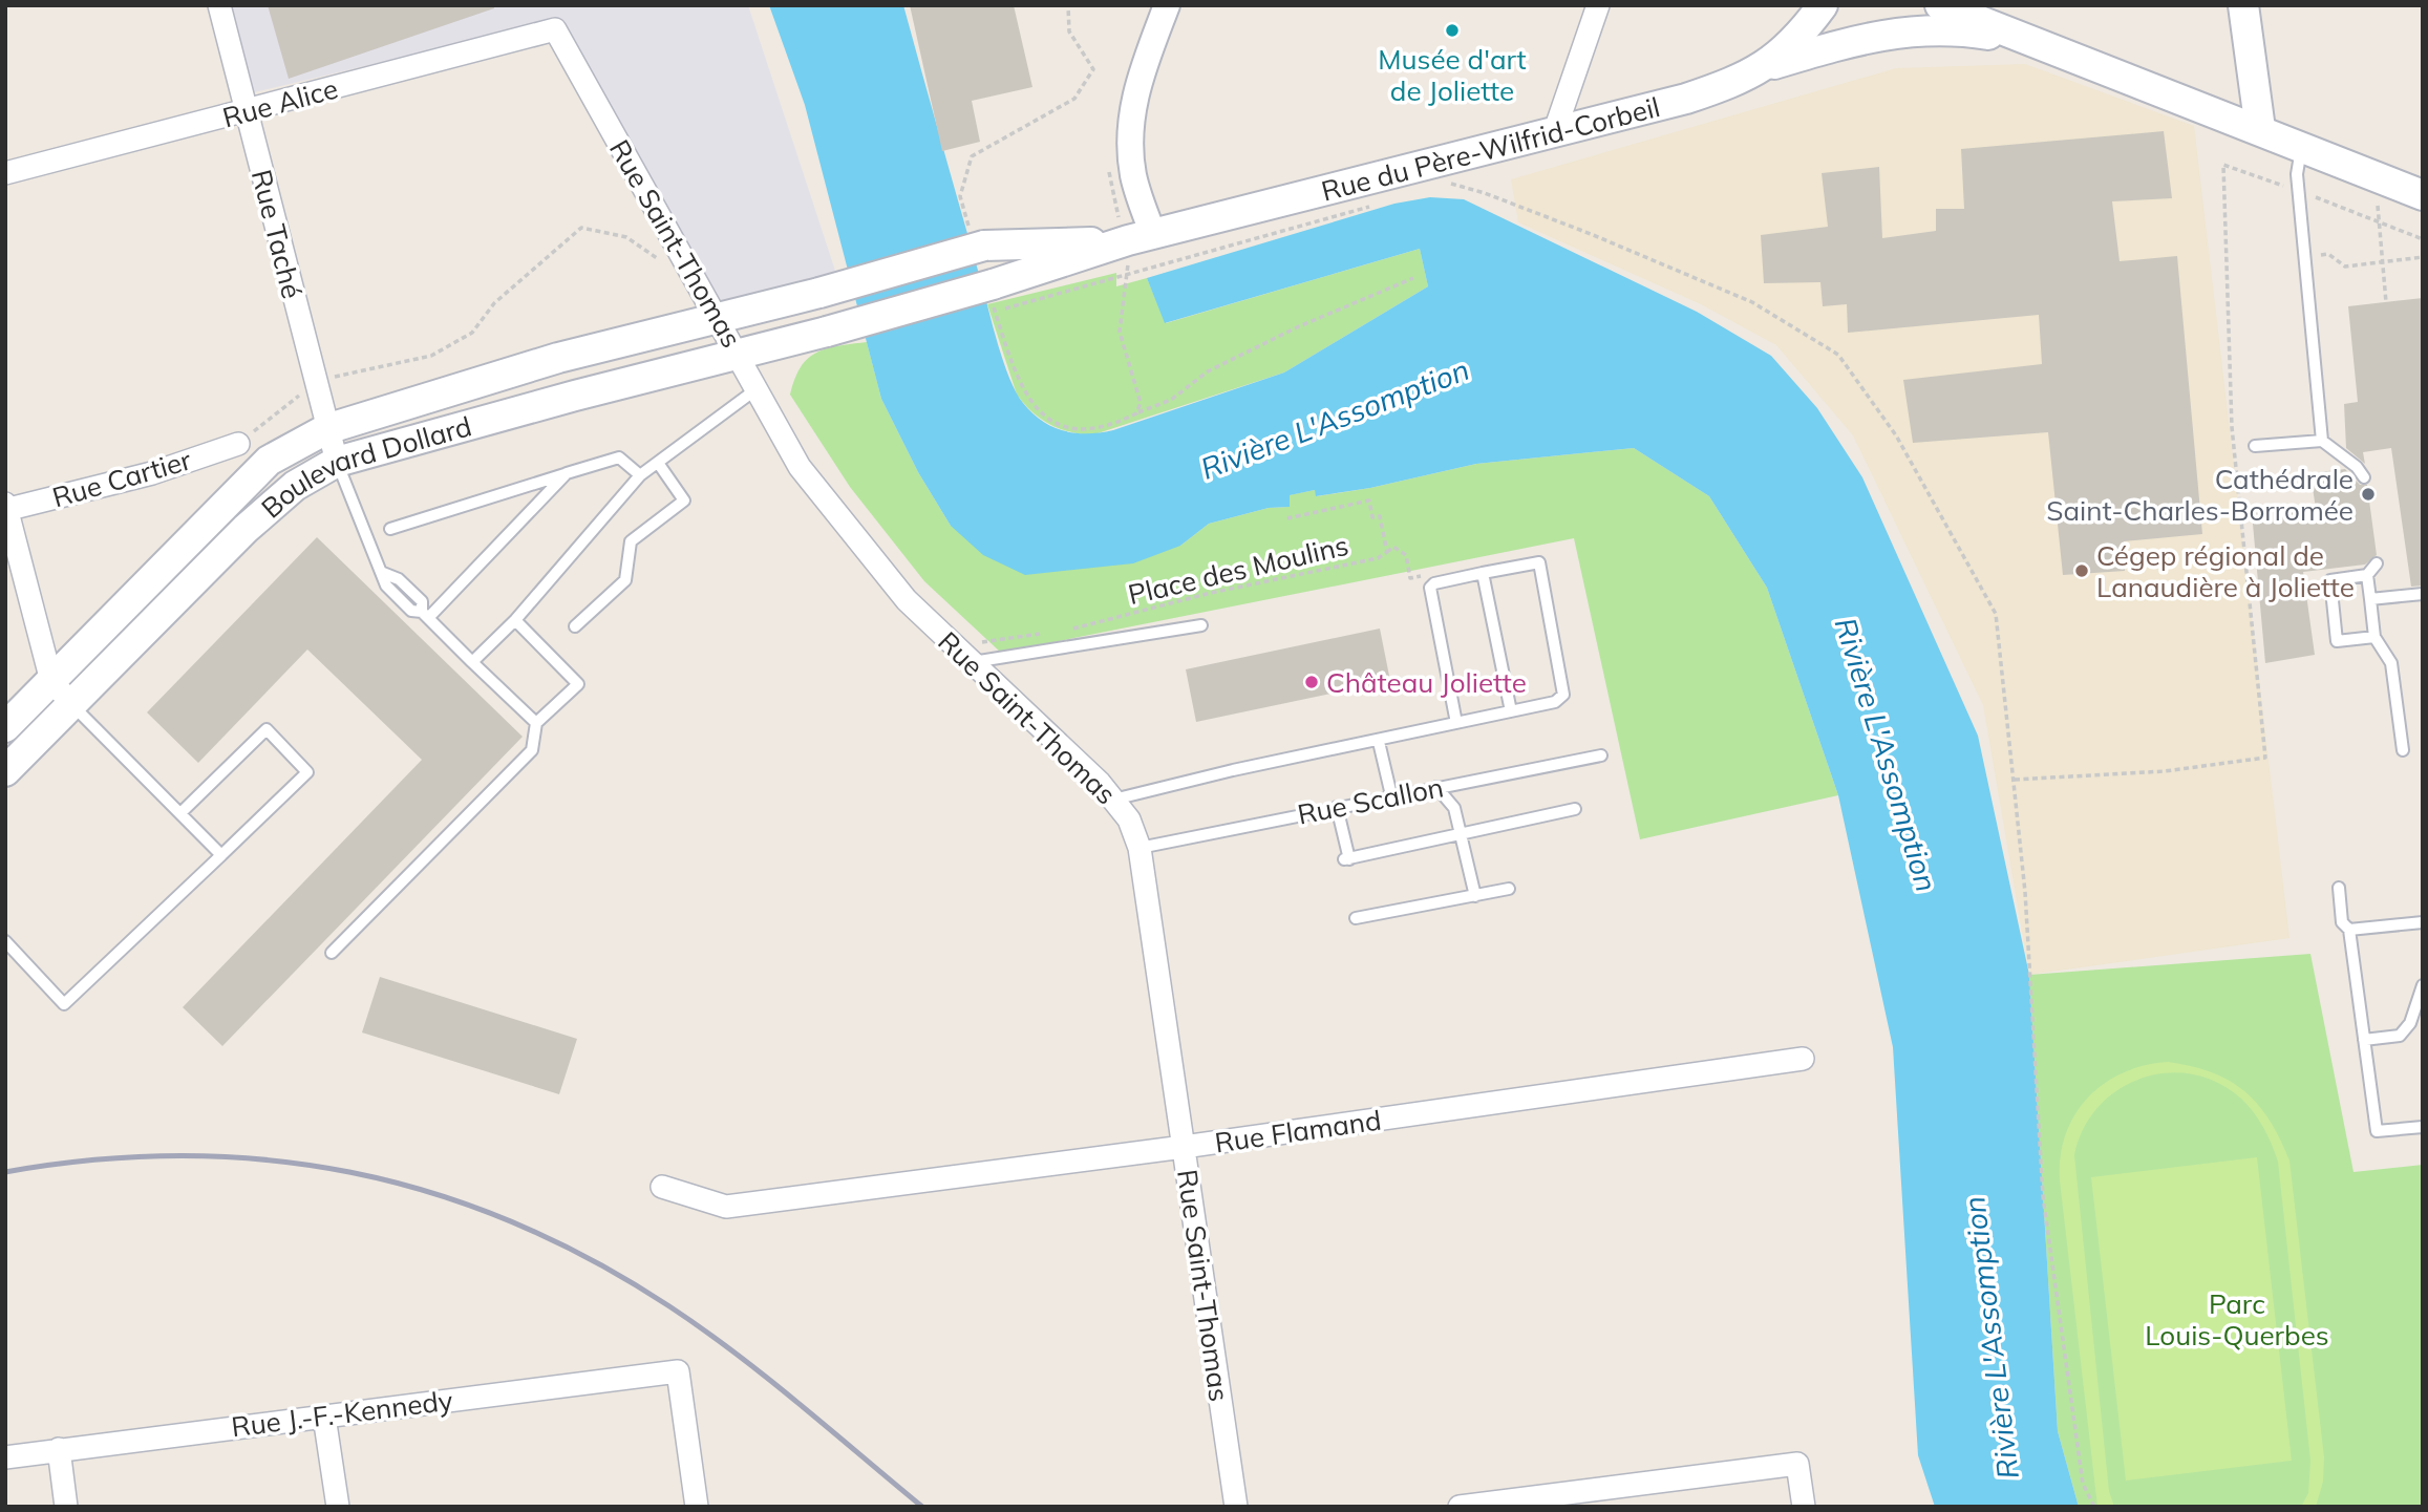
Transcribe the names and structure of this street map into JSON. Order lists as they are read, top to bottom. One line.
{"streets":{"main road":["Rue du Père-Wilfrid-Corbeil","Boulevard Dollard"],"street":["Rue Alice","Rue Taché","Rue Saint-Thomas","Rue Cartier","Rue Flamand","Rue J.-F.-Kennedy"],"lane":["Rue Scallon"],"path":["Place des Moulins"]},"crossings":[["Rue Alice","Rue Taché"],["Rue Alice","Rue Saint-Thomas"],["Rue du Père-Wilfrid-Corbeil","Boulevard Dollard"],["Rue Taché","Boulevard Dollard"],["Rue Saint-Thomas","Boulevard Dollard"],["Rue Saint-Thomas","Rue Scallon"],["Rue Saint-Thomas","Rue Flamand"]],"water":["Rivière L'Assomption"],"parks":["Parc Louis-Querbes"],"places":["Musée d'art de Joliette","Cathédrale Saint-Charles-Borromée","Cégep régional de Lanaudière à Joliette","Château Joliette"]}
